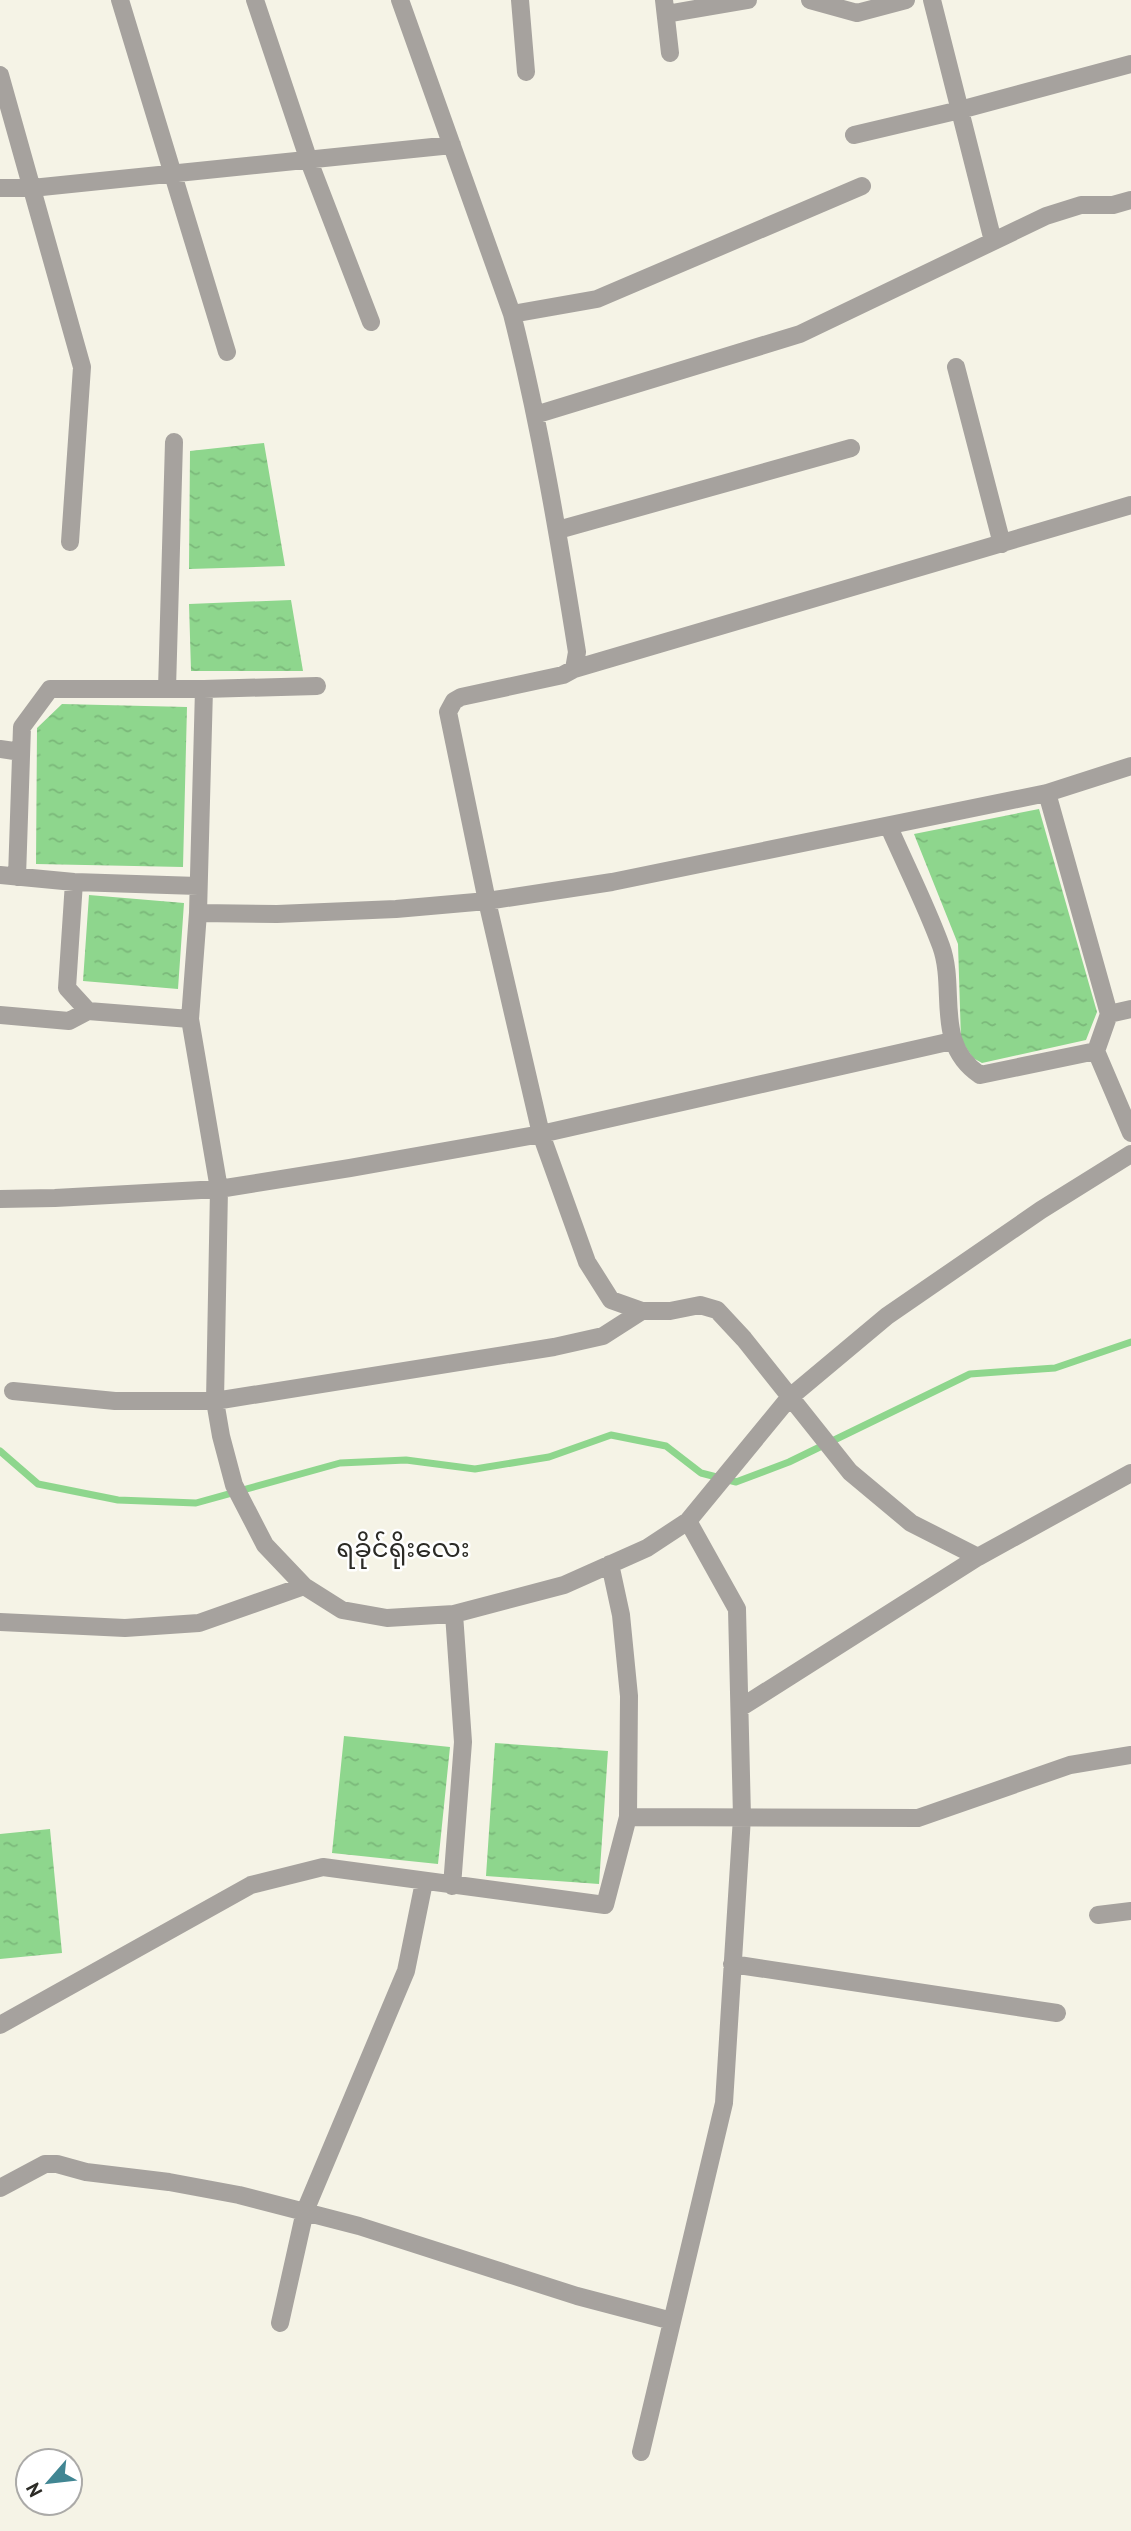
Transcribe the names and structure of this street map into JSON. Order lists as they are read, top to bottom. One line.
{"districts":["ရခိုင်ရိုးလေး"],"north":"bottom left"}
